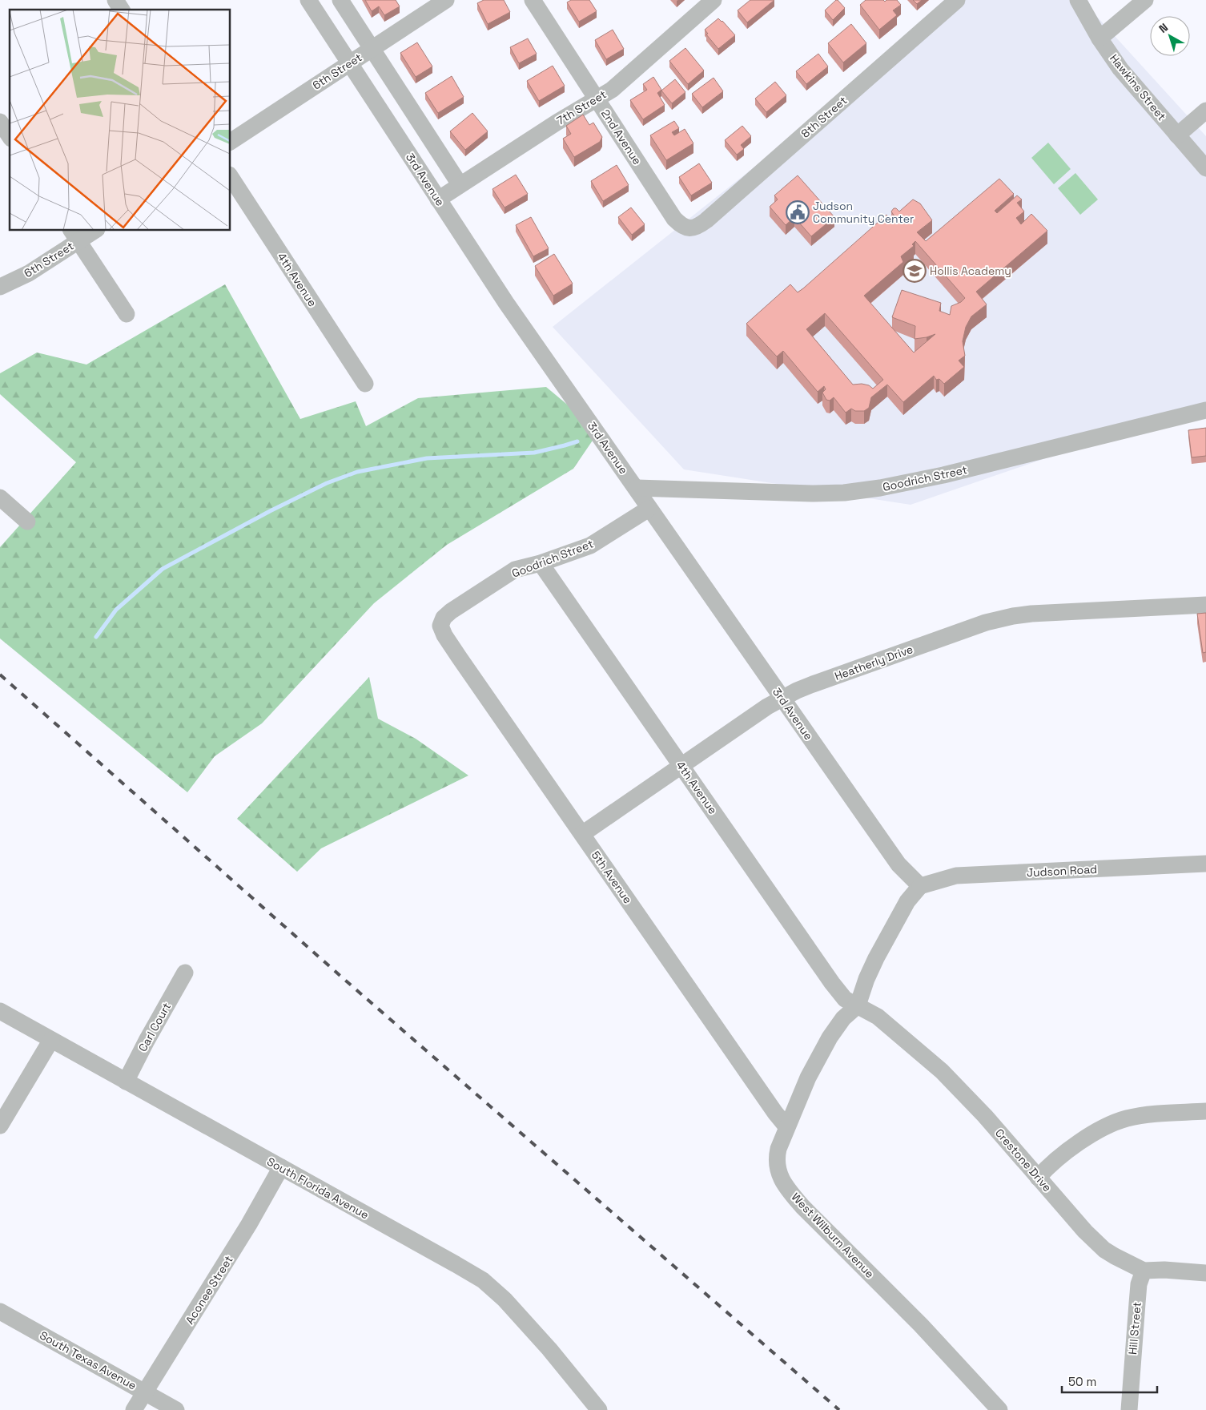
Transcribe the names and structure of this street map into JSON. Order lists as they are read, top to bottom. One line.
{"streets":{"street":["6th Street","Hawkins Street","7th Street","8th Street","2nd Avenue","3rd Avenue","4th Avenue","Goodrich Street","Heatherly Drive","Judson Road","5th Avenue","Carl Court","Crestone Drive","South Florida Avenue","West Wilburn Avenue","Aconee Street","Hill Street","South Texas Avenue"]},"crossings":[["6th Street","3rd Avenue"],["7th Street","2nd Avenue"],["7th Street","3rd Avenue"],["8th Street","2nd Avenue"],["3rd Avenue","Goodrich Street"],["3rd Avenue","Heatherly Drive"],["3rd Avenue","Judson Road"],["3rd Avenue","West Wilburn Avenue"],["4th Avenue","Goodrich Street"],["4th Avenue","Heatherly Drive"],["4th Avenue","Crestone Drive"],["4th Avenue","West Wilburn Avenue"],["Goodrich Street","5th Avenue"],["Heatherly Drive","5th Avenue"],["Judson Road","West Wilburn Avenue"],["5th Avenue","West Wilburn Avenue"],["Carl Court","South Florida Avenue"],["Crestone Drive","West Wilburn Avenue"],["Crestone Drive","Hill Street"],["South Florida Avenue","Aconee Street"],["Aconee Street","South Texas Avenue"]],"places":{"public building":["Judson Community Center"],"school or university":["Hollis Academy"]},"scale_bar":"50 m","north":"top left"}
